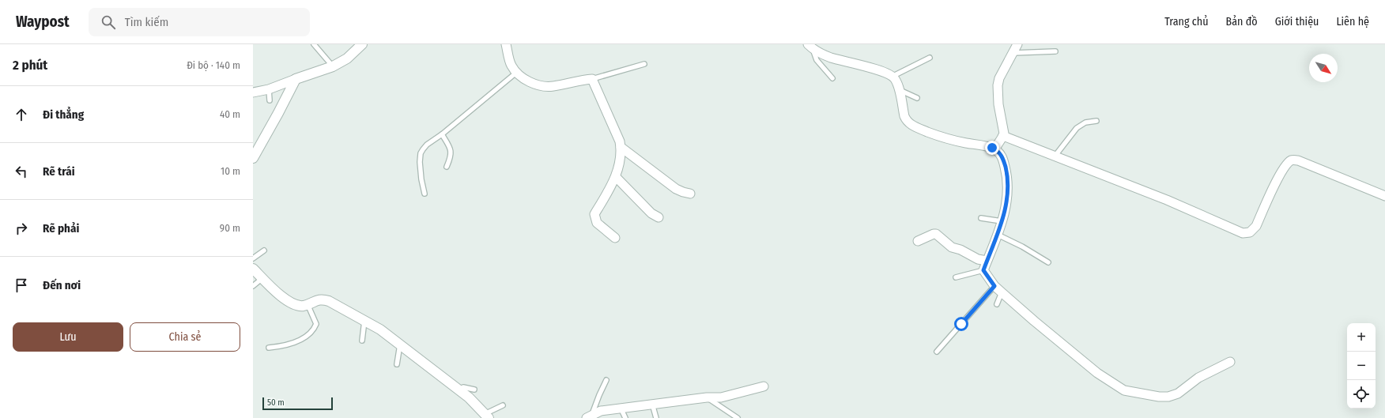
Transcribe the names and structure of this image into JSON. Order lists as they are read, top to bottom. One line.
{"scale_bar":"50 m","north":"bottom right","page":{"header":"Waypost","search":"Tìm kiếm","nav":["Trang chủ","Bản đồ","Giới thiệu","Liên hệ"],"heading":["2 phút","Đi bộ · 140 m"],"list":[["Đi thẳng","40 m"],["Rẽ trái","10 m"],["Rẽ phải","90 m"],"Đến nơi"],"buttons":["Lưu","Chia sẻ"],"map_buttons":["+","−"],"scale":"50 m"}}
